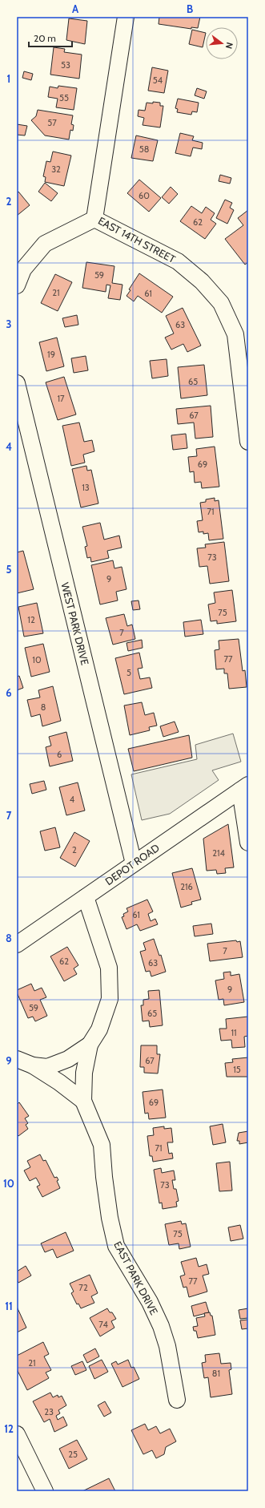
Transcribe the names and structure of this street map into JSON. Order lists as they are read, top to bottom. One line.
{"streets":{"street":["EAST 14TH STREET","WEST PARK DRIVE","DEPOT ROAD","EAST PARK DRIVE"]},"crossings":[["WEST PARK DRIVE","DEPOT ROAD"],["DEPOT ROAD","EAST PARK DRIVE"]],"house_numbers":["53","54","55","57","58","32","60","62","59","21","61","63","19","65","17","67","69","13","71","73","9","75","12","7","77","10","5","8","6","4","2","214","216","61","7","62","63","9","59","65","11","67","15","69","71","73","75","77","72","74","21","81","23","25"],"scale_bar":"20 m","north":"right","grid":{"columns":["A","B"],"rows":["1","2","3","4","5","6","7","8","9","10","11","12"]}}
